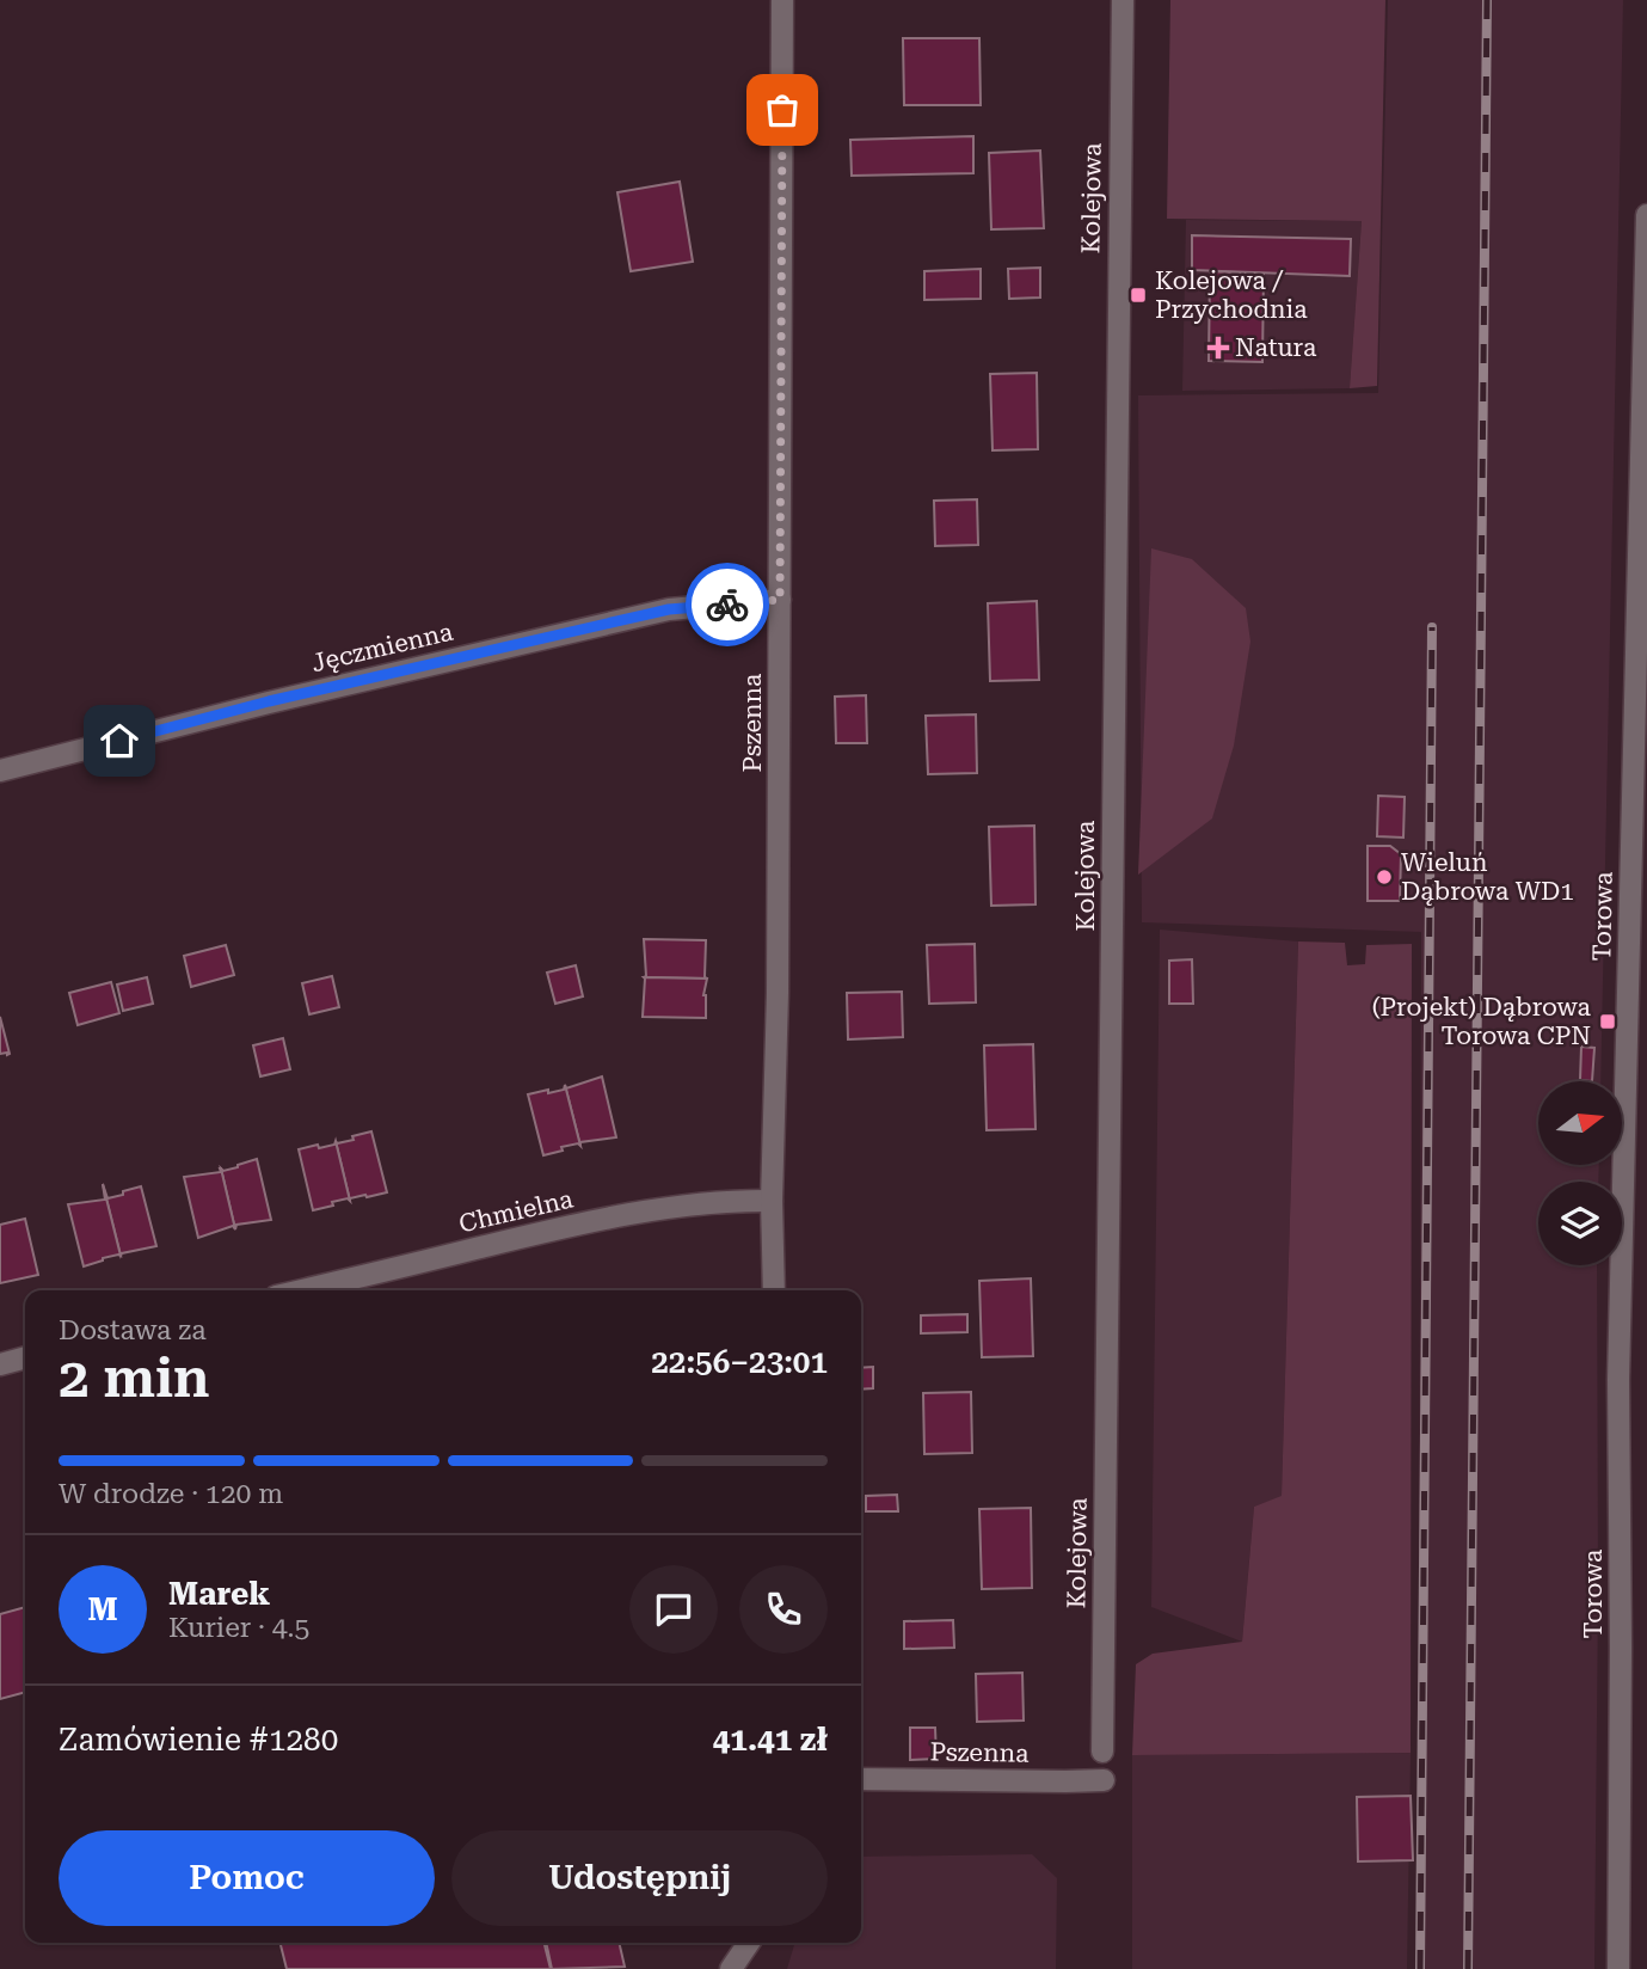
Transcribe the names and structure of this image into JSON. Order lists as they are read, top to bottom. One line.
{"streets":{"street":["Kolejowa","Jęczmienna","Pszenna","Torowa","Chmielna"]},"crossings":[["Jęczmienna","Pszenna"],["Pszenna","Chmielna"]],"places":{"transit":["Kolejowa / Przychodnia","(Projekt) Dąbrowa Torowa CPN"],"health":["Natura"],"other":["Wieluń Dąbrowa WD1"]},"north":"right","page":{"heading":["2 min","Dostawa za","22:56–23:01"],"panel":["Marek","Kurier · 4.5","Zamówienie #1280","41.41 zł"],"bar":"W drodze · 120 m","round":"M","buttons":["Pomoc","Udostępnij"]}}
